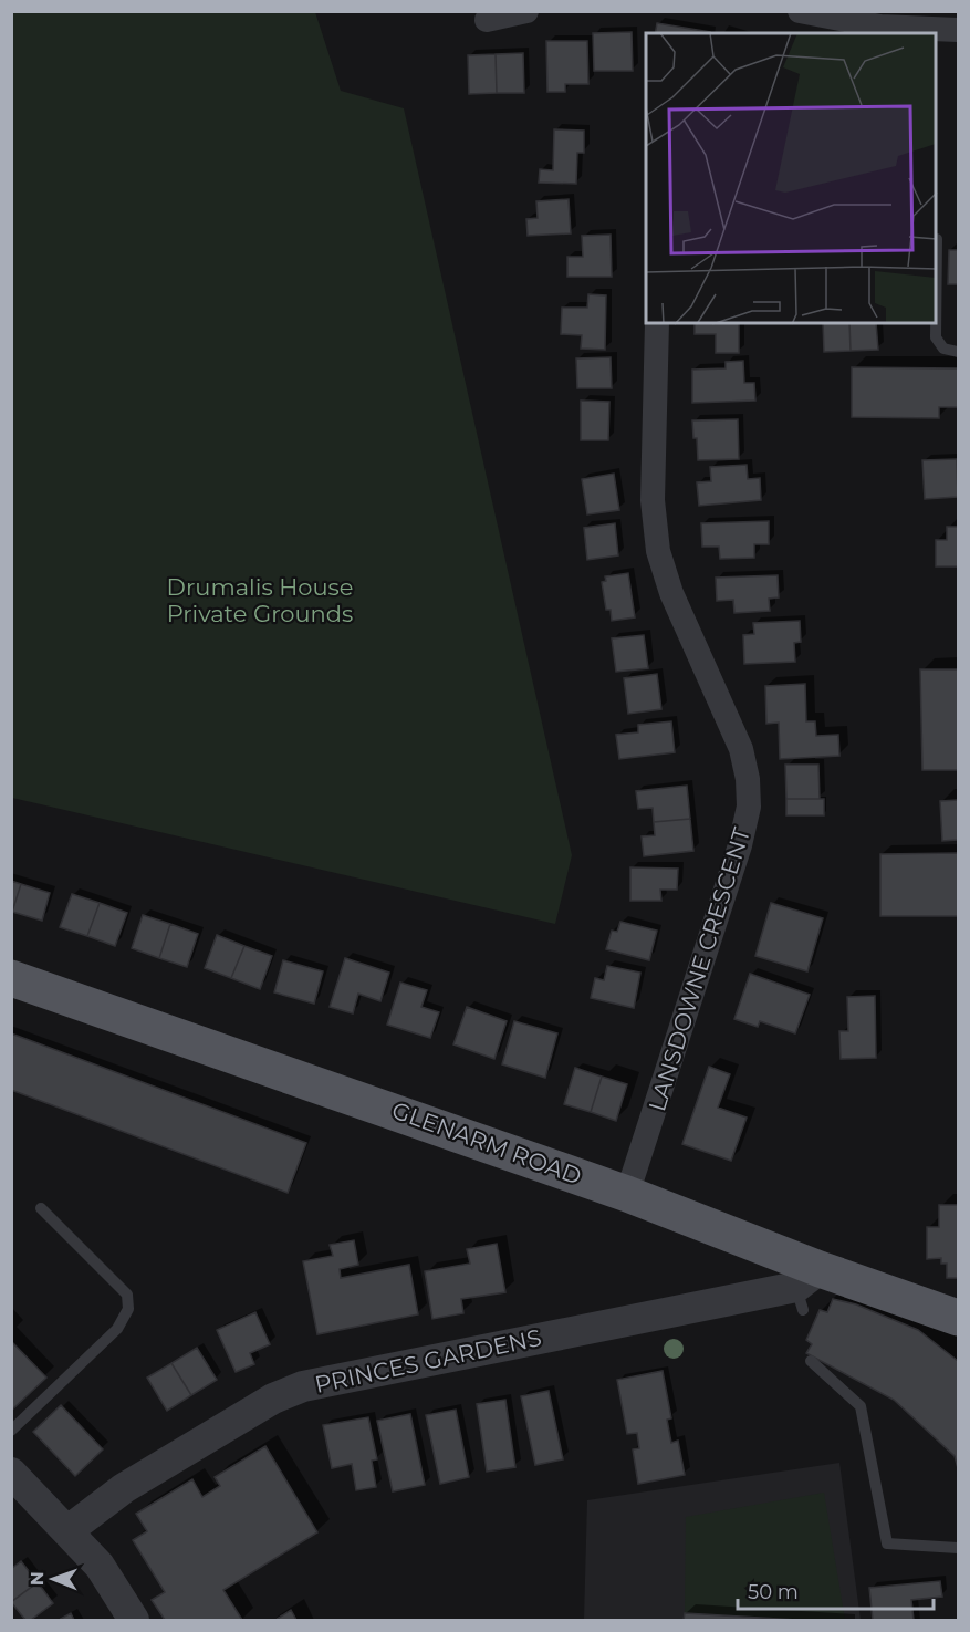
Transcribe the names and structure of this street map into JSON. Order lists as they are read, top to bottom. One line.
{"streets":{"main road":["GLENARM ROAD"],"street":["LANSDOWNE CRESCENT","PRINCES GARDENS"]},"crossings":[["LANSDOWNE CRESCENT","GLENARM ROAD"],["GLENARM ROAD","PRINCES GARDENS"]],"parks":["Drumalis House Private Grounds"],"scale_bar":"50 m","north":"left"}
